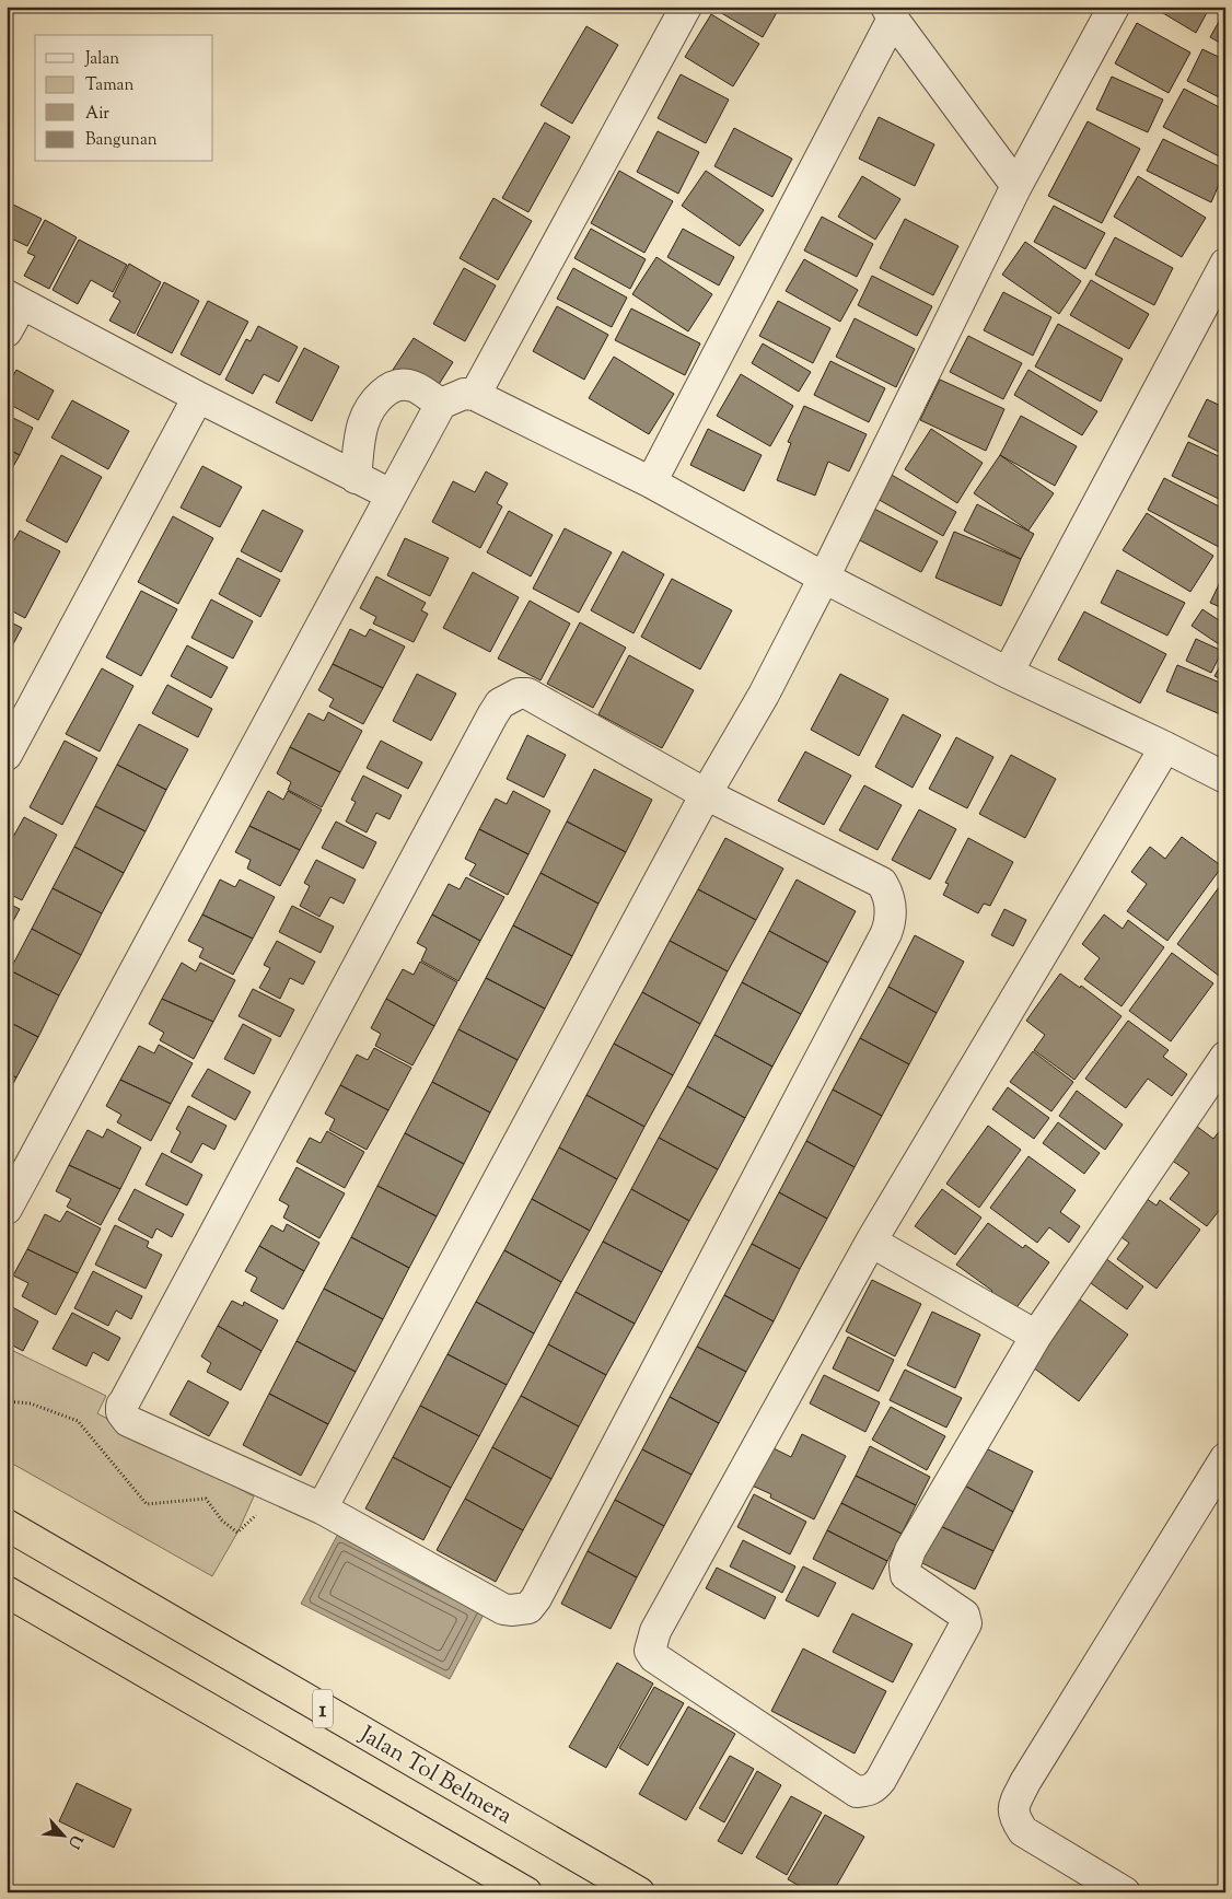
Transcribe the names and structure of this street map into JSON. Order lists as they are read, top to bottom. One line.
{"streets":{"highway":["1","Jalan Tol Belmera"]},"legend":["Jalan","Taman","Air","Bangunan"],"north":"bottom right"}
